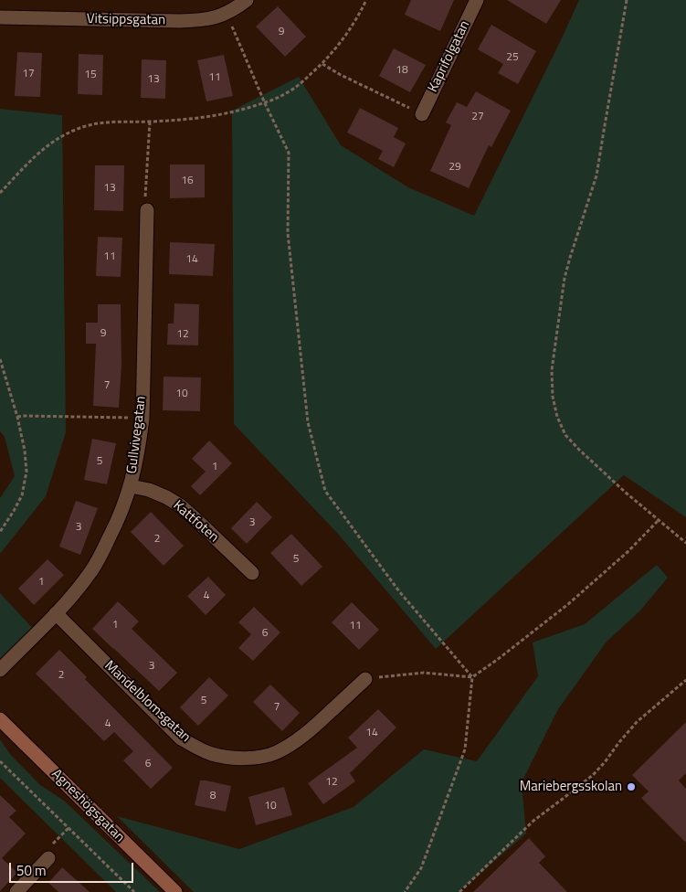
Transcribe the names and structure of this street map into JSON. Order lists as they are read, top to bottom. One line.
{"streets":{"street":["Vitsippsgatan","Kaprifolgatan","Gullvivegatan","Kattfoten","Mandelblomsgatan","Agneshögsgatan"]},"crossings":[["Gullvivegatan","Kattfoten"],["Gullvivegatan","Mandelblomsgatan"]],"places":["Mariebergsskolan"],"house_numbers":["9","25","18","17","15","11","13","27","29","16","13","11","14","9","12","7","10","5","1","3","3","2","5","1","4","1","11","6","3","2","5","7","4","14","6","12","8","10"],"scale_bar":"50 m"}
